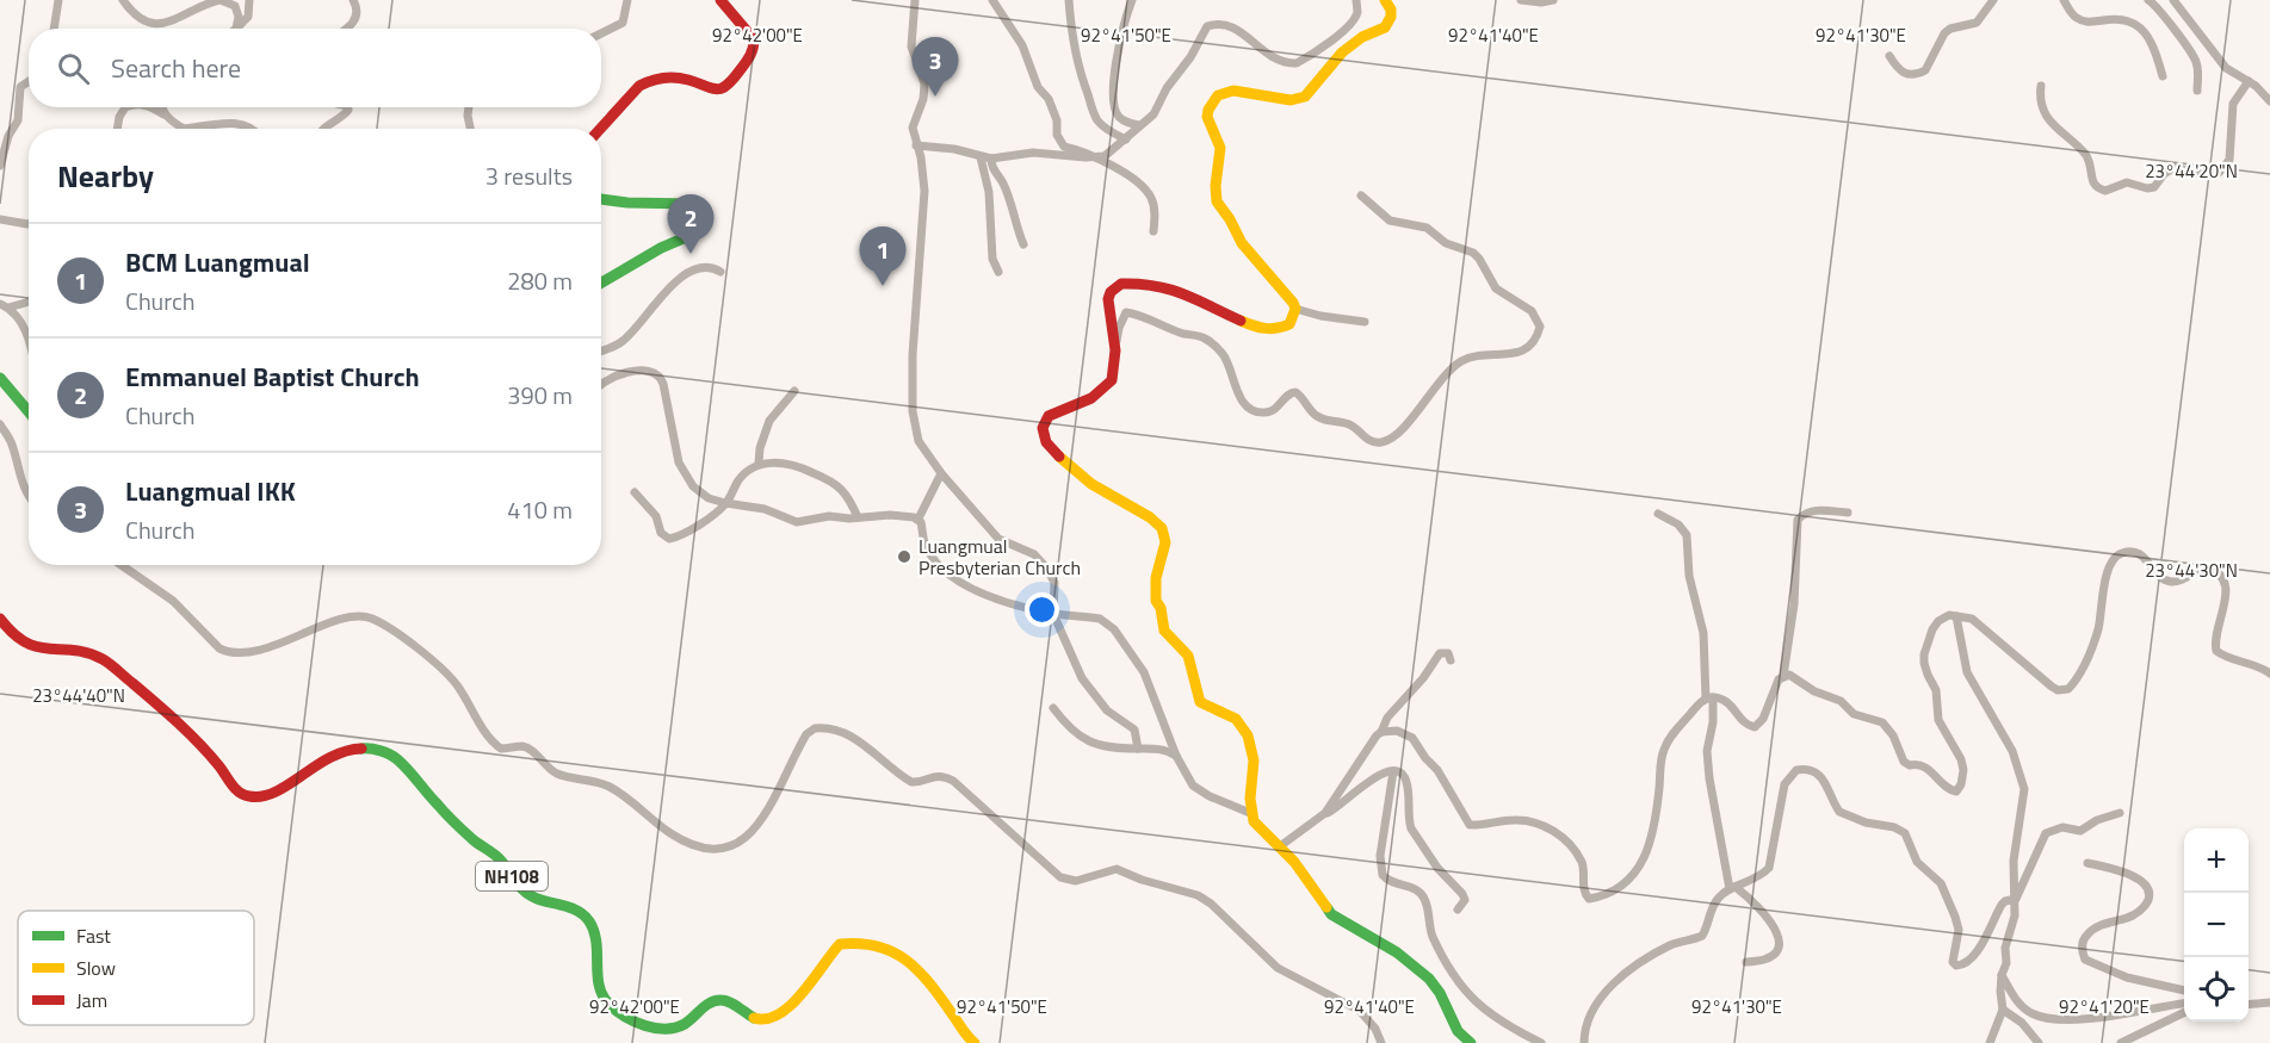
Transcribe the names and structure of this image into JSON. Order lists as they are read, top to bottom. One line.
{"streets":{"main road":["NH108"]},"places":["Luangmual Presbyterian Church"],"legend":["Fast","Slow","Jam"],"page":{"search":"Search here","pins":["3","2","1"],"heading":["Nearby","3 results"],"list":[{"mark":"1","name":"BCM Luangmual","note":"Church","value":"280 m"},{"mark":"2","name":"Emmanuel Baptist Church","note":"Church","value":"390 m"},{"mark":"3","name":"Luangmual IKK","note":"Church","value":"410 m"}],"map_buttons":["+","−"]},"coordinates":["92°42'00\"E","92°41'50\"E","92°41'40\"E","92°41'30\"E","23°44'20\"N","23°44'30\"N","23°44'40\"N","92°41'20\"E"]}
